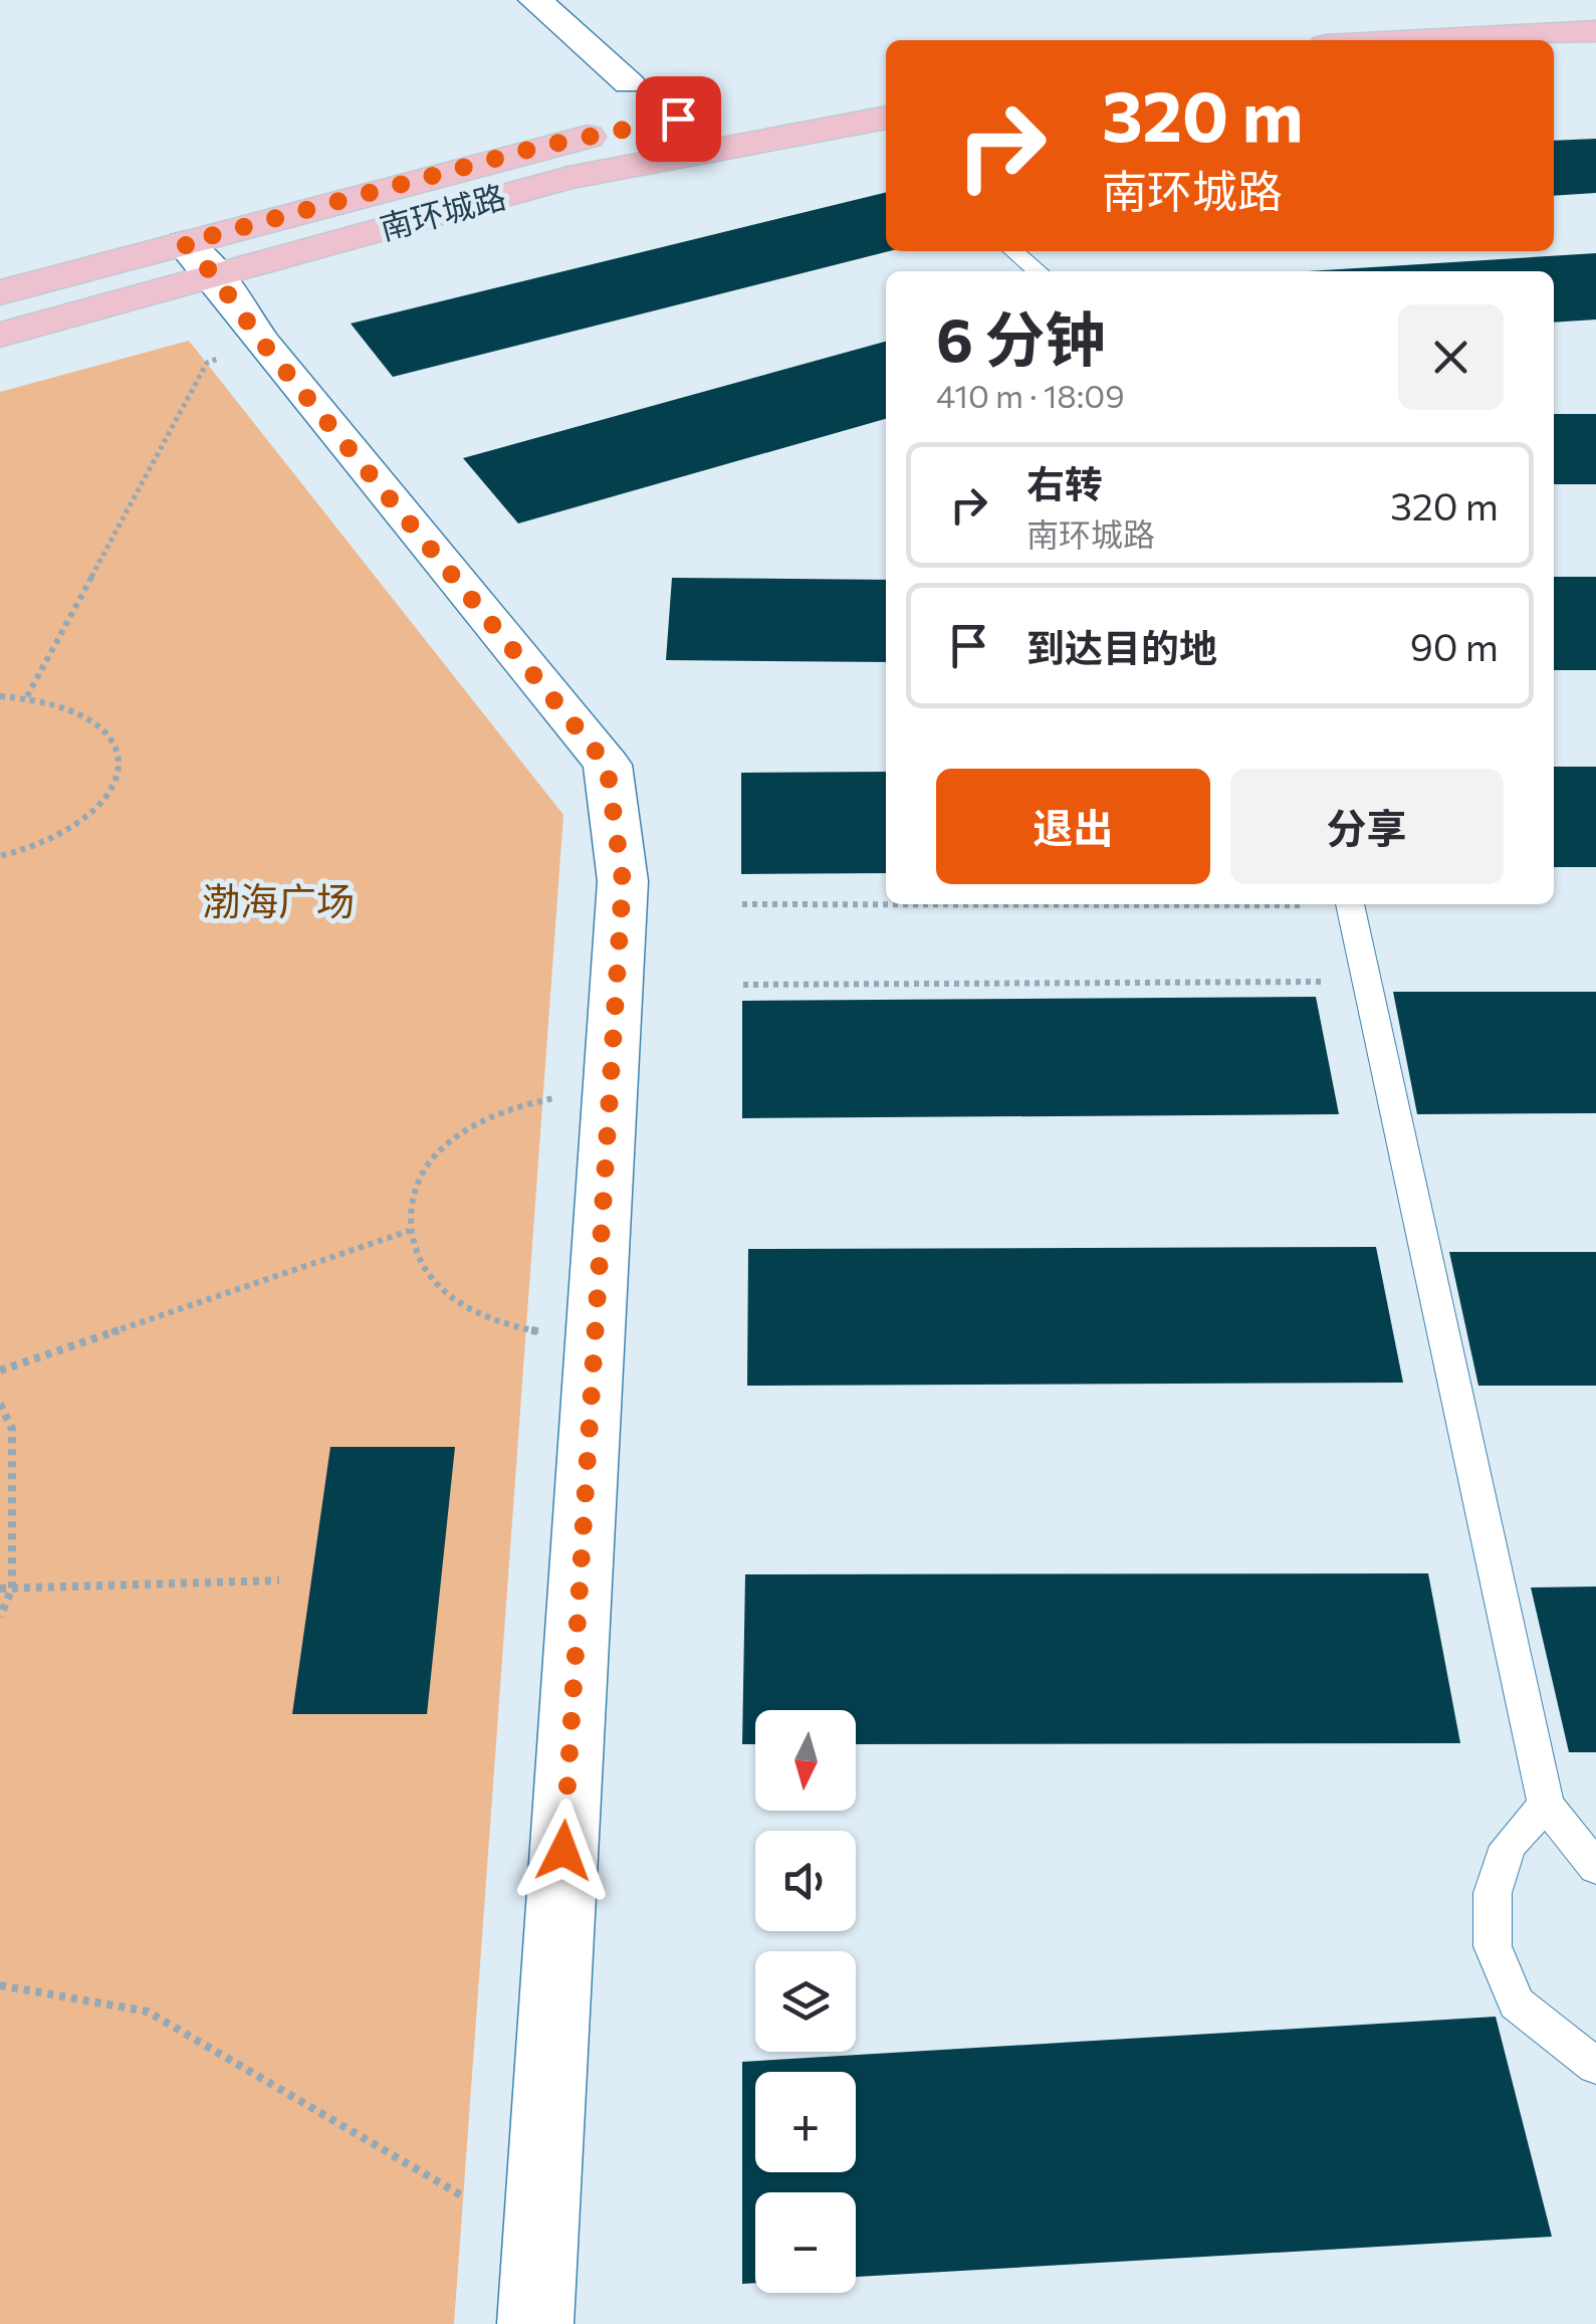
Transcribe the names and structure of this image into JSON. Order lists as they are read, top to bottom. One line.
{"streets":{"main road":["南环城路"]},"parks":["渤海广场"],"north":"bottom","page":{"turn":["320 m","南环城路"],"heading":["6 分钟","410 m · 18:09"],"list":[{"name":"右转","note":"南环城路","value":"320 m"},{"name":"到达目的地","value":"90 m"}],"buttons":["退出","分享"],"map_buttons":["+","−"]}}
